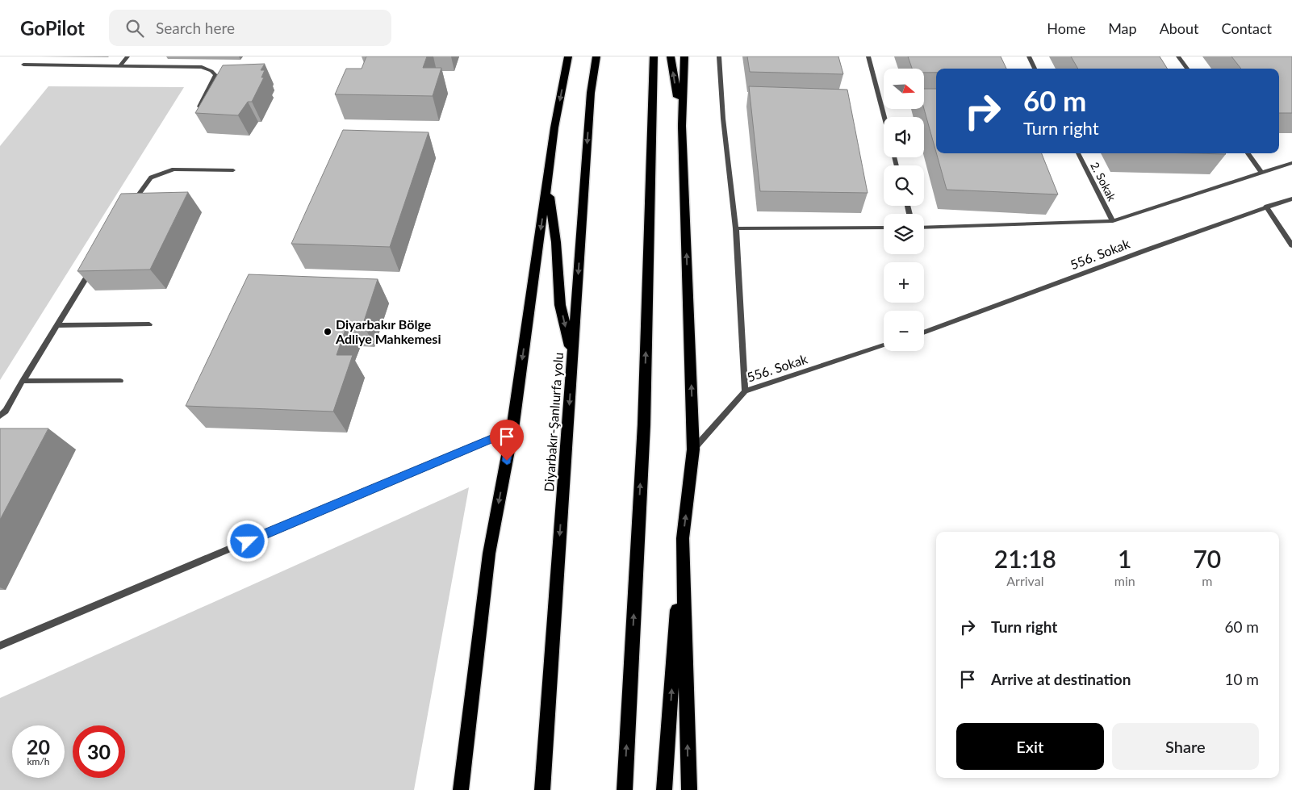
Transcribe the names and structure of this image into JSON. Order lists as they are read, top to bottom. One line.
{"streets":{"highway":["Diyarbakır-Şanlıurfa yolu"],"street":["2. Sokak","556. Sokak"]},"places":["Diyarbakır Bölge Adliye Mahkemesi"],"north":"right","page":{"header":"GoPilot","search":"Search here","nav":["Home","Map","About","Contact"],"map_buttons":["+","−"],"turn":["60 m","Turn right"],"eta":["21:18","Arrival","1","min","70","m"],"list":[{"name":"Turn right","value":"60 m"},{"name":"Arrive at destination","value":"10 m"}],"buttons":["Exit","Share"],"speed":"20 km/h","limit":"30"}}
